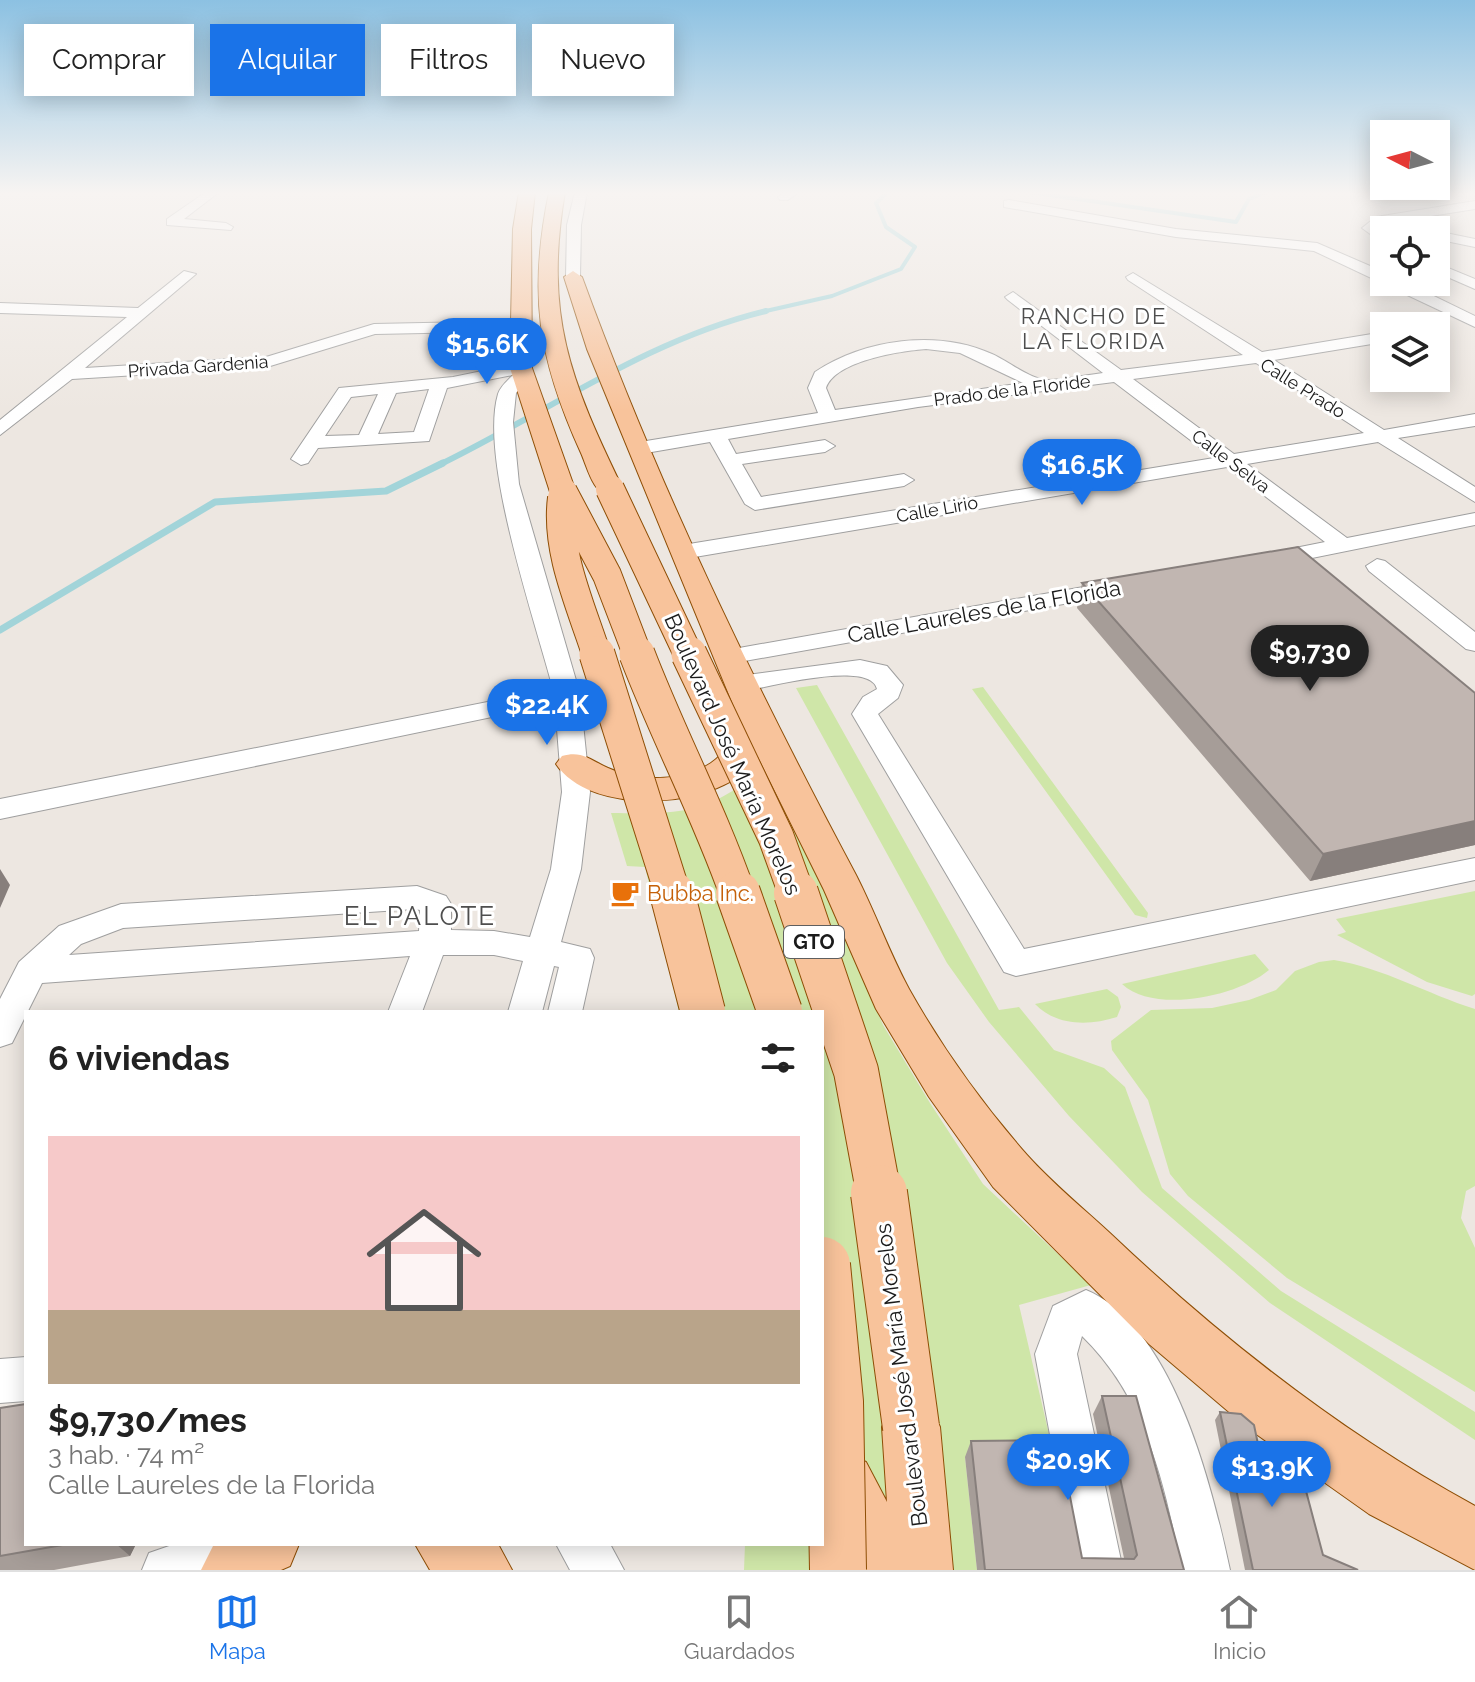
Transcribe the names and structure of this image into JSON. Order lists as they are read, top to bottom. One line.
{"streets":{"main road":["Boulevard José María Morelos","GTO"],"street":["Privada Gardenia","Calle Prado","Prado de la Floride","Calle Selva","Calle Lirio","Calle Laureles de la Florida"]},"crossings":[["Privada Gardenia","Boulevard José María Morelos"],["Calle Prado","Prado de la Floride"],["Calle Prado","Calle Lirio"],["Prado de la Floride","Calle Selva"],["Calle Selva","Calle Lirio"]],"districts":["RANCHO DE LA FLORIDA","EL PALOTE"],"places":{"cafe":["Bubba Inc."]},"north":"left","page":{"chip":["Comprar","Alquilar","Filtros","Nuevo"],"price":["$15.6K","$16.5K","$9,730","$22.4K","$20.9K","$13.9K"],"heading":"6 viviendas","list":[{"name":"$9,730/mes","note":"3 hab. · 74 m² · Calle Laureles de la Florida"}],"tabs":["Mapa","Guardados","Inicio"]}}
